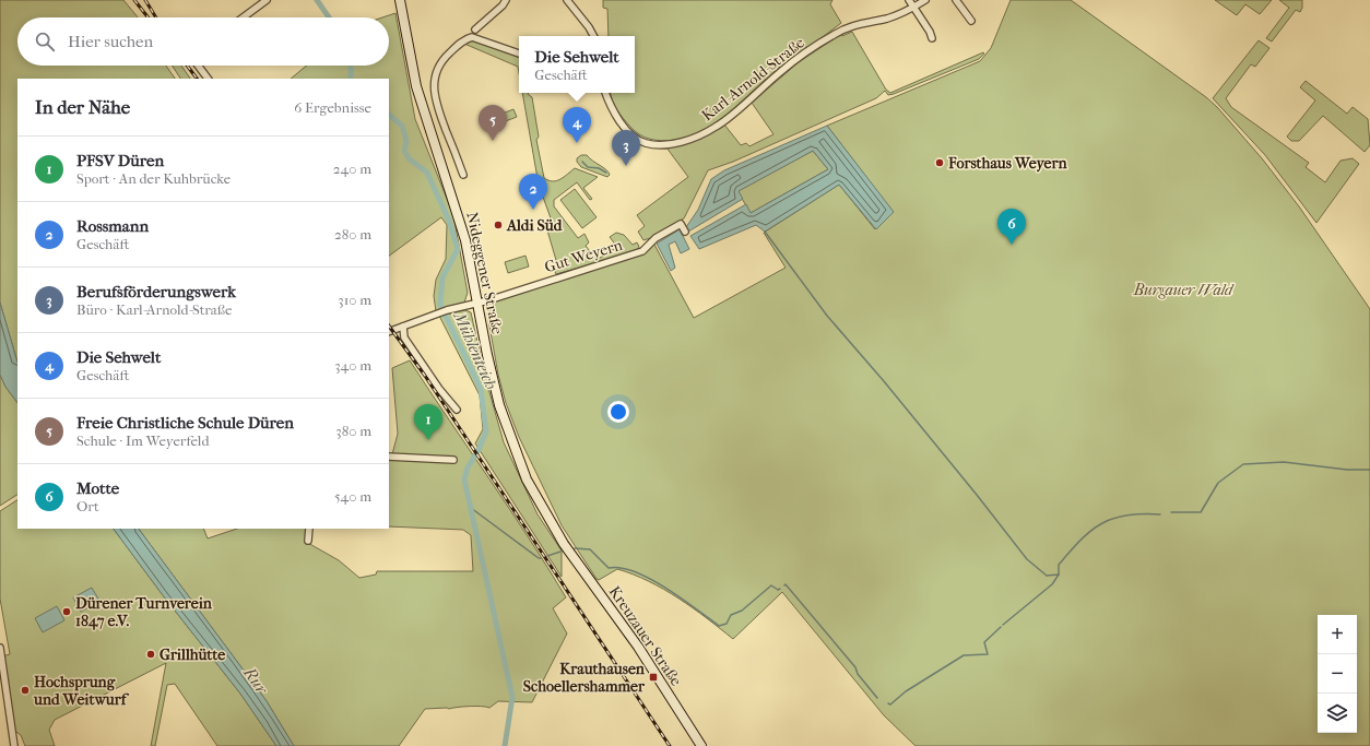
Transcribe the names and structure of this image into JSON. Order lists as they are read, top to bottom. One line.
{"streets":{"main road":["Nideggener Straße","Kreuzauer Straße"],"street":["Karl-Arnold-Straße","Gut Weyern"]},"crossings":[["Gut Weyern","Nideggener Straße"],["Nideggener Straße","Kreuzauer Straße"]],"water":["Mühlenteich","Rur"],"parks":["Burgauer Wald"],"places":{"other":["Forsthaus Weyern","Aldi Süd","Dürener Turnverein 1847 e.V.","Grillhütte","Hochsprung und Weitwurf"],"transit":["Krauthausen Schoellershammer"]},"page":{"search":"Hier suchen","popup":["Die Sehwelt","Geschäft"],"heading":["In der Nähe","6 Ergebnisse"],"pins":["5","4","3","2","6","1"],"list":[{"mark":"1","name":"PFSV Düren","note":"Sport · An der Kuhbrücke","value":"240 m"},{"mark":"2","name":"Rossmann","note":"Geschäft","value":"280 m"},{"mark":"3","name":"Berufsförderungswerk","note":"Büro · Karl-Arnold-Straße","value":"310 m"},{"mark":"4","name":"Die Sehwelt","note":"Geschäft","value":"340 m"},{"mark":"5","name":"Freie Christliche Schule Düren","note":"Schule · Im Weyerfeld","value":"380 m"},{"mark":"6","name":"Motte","note":"Ort","value":"540 m"}],"map_buttons":["+","−"]}}
